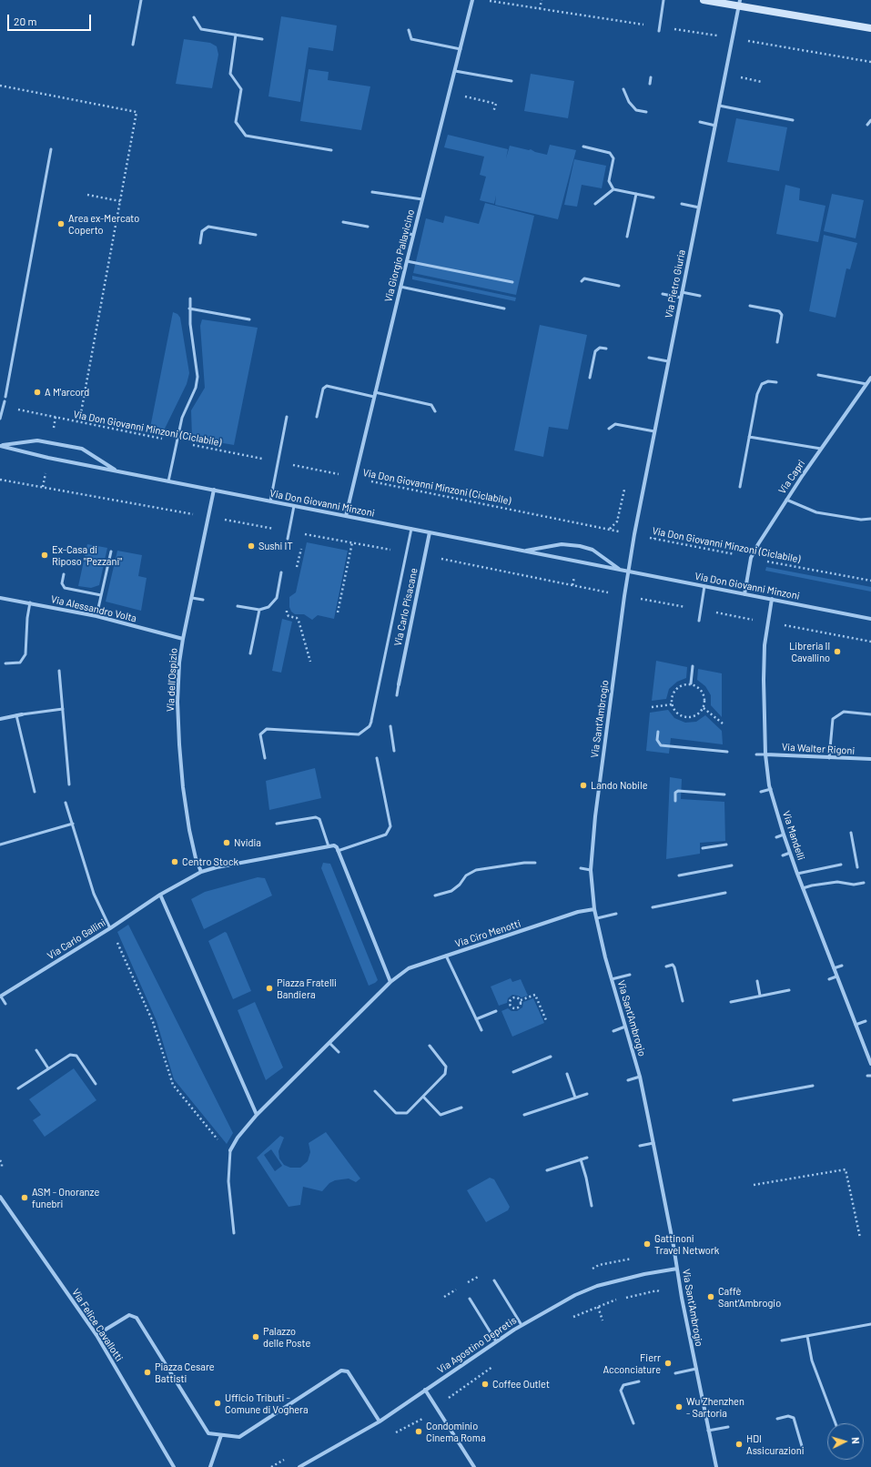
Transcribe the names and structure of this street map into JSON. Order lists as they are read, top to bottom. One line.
{"streets":{"street":["Via Giorgio Pallavicino","Via Pietro Giuria","Via Capri","Via Don Giovanni Minzoni","Via Carlo Pisacane","Via Alessandro Volta","Via dell'Ospizio","Via Sant'Ambrogio","Via Walter Rigoni","Via Mandelli","Via Ciro Menotti","Via Carlo Gallini","Via Felice Cavallotti","Via Agostino Depretis"],"path":["Via Don Giovanni Minzoni (Ciclabile)"]},"crossings":[["Via Giorgio Pallavicino","Via Don Giovanni Minzoni (Ciclabile)"],["Via Giorgio Pallavicino","Via Don Giovanni Minzoni"],["Via Pietro Giuria","Via Don Giovanni Minzoni (Ciclabile)"],["Via Pietro Giuria","Via Don Giovanni Minzoni"],["Via Pietro Giuria","Via Sant'Ambrogio"],["Via Don Giovanni Minzoni (Ciclabile)","Via Capri"],["Via Capri","Via Don Giovanni Minzoni"],["Via Don Giovanni Minzoni","Via Carlo Pisacane"],["Via Don Giovanni Minzoni","Via dell'Ospizio"],["Via Don Giovanni Minzoni","Via Sant'Ambrogio"],["Via Don Giovanni Minzoni","Via Mandelli"],["Via Alessandro Volta","Via dell'Ospizio"],["Via Sant'Ambrogio","Via Ciro Menotti"],["Via Sant'Ambrogio","Via Agostino Depretis"],["Via Walter Rigoni","Via Mandelli"]],"places":["Area ex-Mercato Coperto","A M'arcord","Sushi IT","Ex-Casa di Riposo \"Pezzani\"","Libreria Il Cavallino","Lando Nobile","Nvidia","Centro Stock","Piazza Fratelli Bandiera","ASM - Onoranze funebri","Gattinoni Travel Network","Caffè Sant'Ambrogio","Palazzo delle Poste","Fierr Acconciature","Piazza Cesare Battisti","Coffee Outlet","Ufficio Tributi - Comune di Voghera","Wu Zhenzhen - Sartoria","Condominio Cinema Roma","HDI Assicurazioni"],"scale_bar":"20 m","north":"right"}
